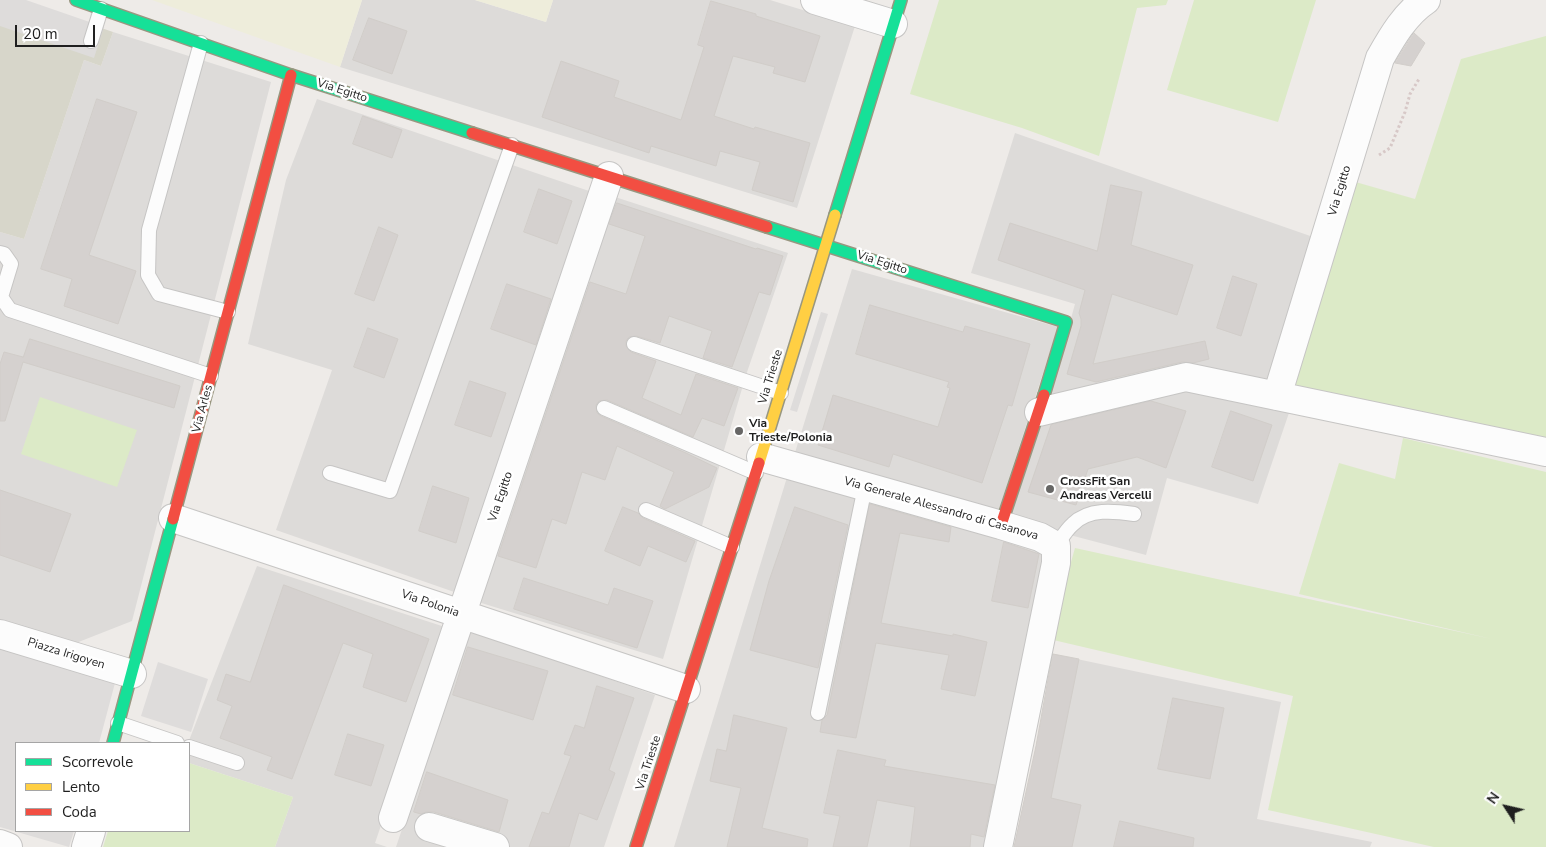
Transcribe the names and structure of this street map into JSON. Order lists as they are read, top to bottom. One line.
{"streets":{"street":["Via Egitto","Via Trieste","Via Arles","Via Generale Alessandro di Casanova","Via Polonia","Piazza Irigoyen"]},"crossings":[["Via Egitto","Via Trieste"],["Via Egitto","Via Arles"],["Via Egitto","Via Generale Alessandro di Casanova"],["Via Egitto","Via Polonia"],["Via Trieste","Via Generale Alessandro di Casanova"],["Via Trieste","Via Polonia"],["Via Arles","Via Polonia"],["Via Arles","Piazza Irigoyen"]],"places":["Via Trieste/Polonia","CrossFit San Andreas Vercelli"],"legend":["Scorrevole","Lento","Coda"],"scale_bar":"20 m","north":"top left"}
